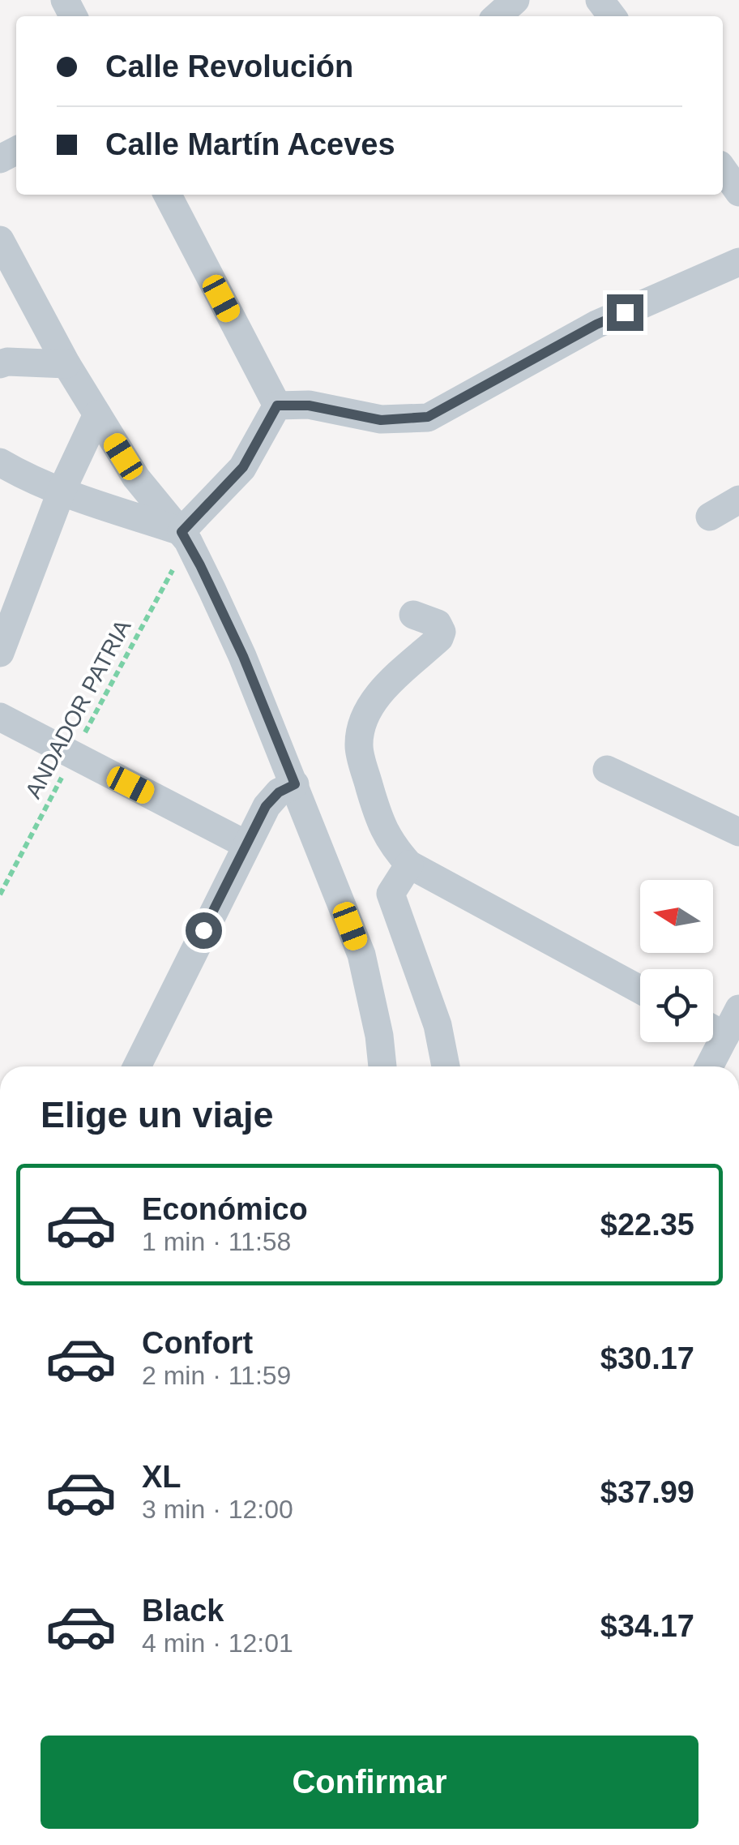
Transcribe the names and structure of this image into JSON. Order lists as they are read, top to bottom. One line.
{"streets":{"path":["ANDADOR PATRIA"]},"north":"left","page":{"banner":["Calle Revolución","Calle Martín Aceves"],"heading":"Elige un viaje","list":[{"name":"Económico","note":"1 min · 11:58","value":"$22.35"},{"name":"Confort","note":"2 min · 11:59","value":"$30.17"},{"name":"XL","note":"3 min · 12:00","value":"$37.99"},{"name":"Black","note":"4 min · 12:01","value":"$34.17"}],"buttons":"Confirmar"}}
